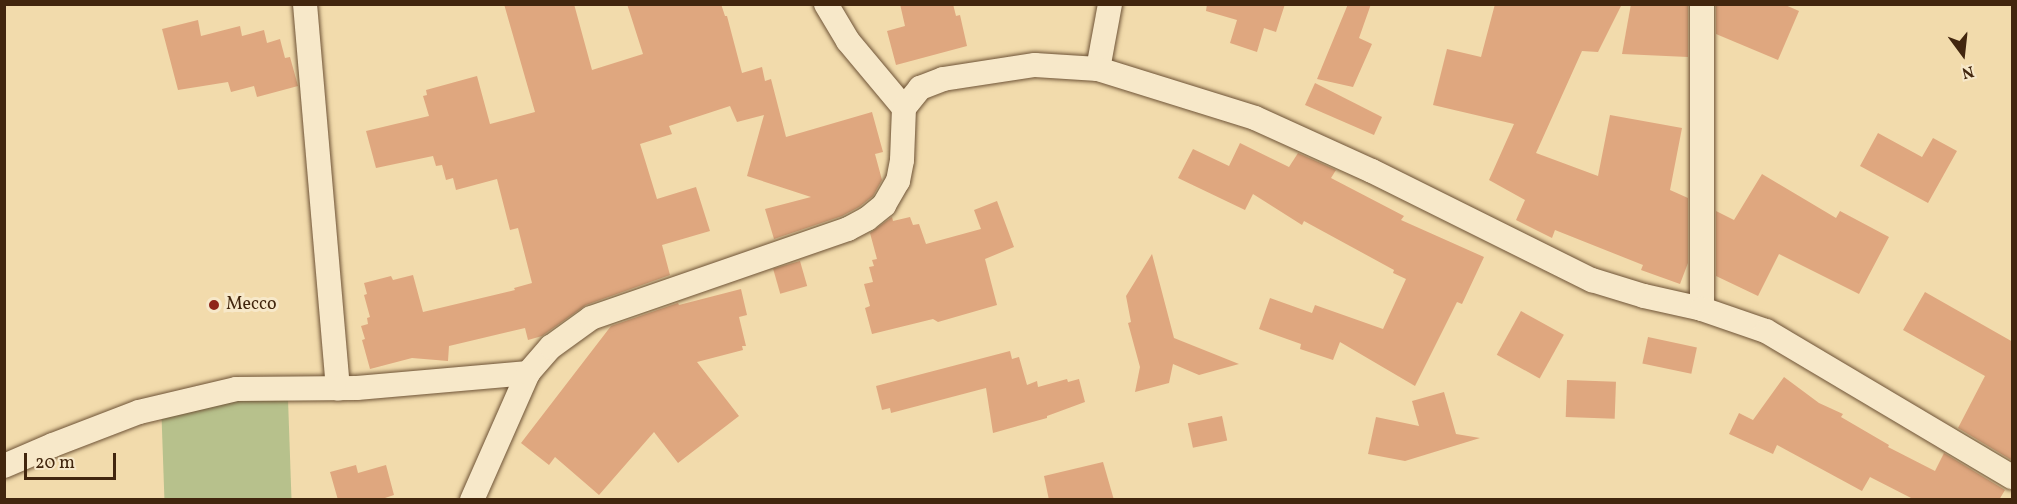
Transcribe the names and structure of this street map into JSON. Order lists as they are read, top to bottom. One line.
{"places":["Mecco"],"scale_bar":"20 m","north":"bottom"}
